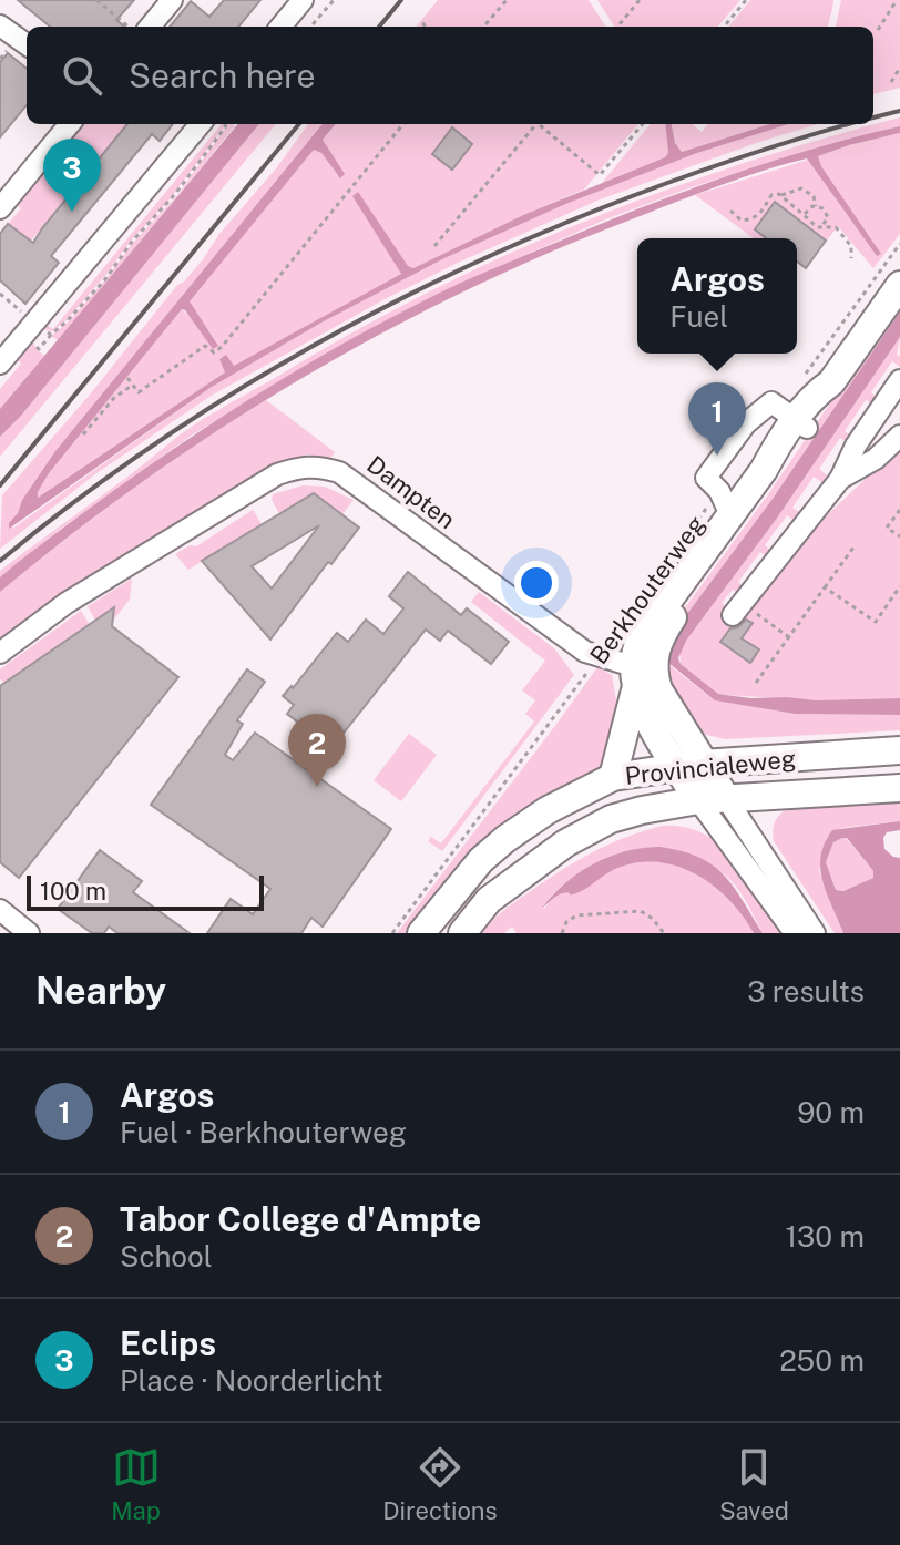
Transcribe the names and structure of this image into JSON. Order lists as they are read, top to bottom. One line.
{"streets":{"main road":["Berkhouterweg","Provincialeweg"],"street":["Dampten"]},"crossings":[["Dampten","Berkhouterweg"],["Berkhouterweg","Provincialeweg"]],"scale_bar":"100 m","page":{"search":"Search here","pins":["3","1","2"],"popup":["Argos","Fuel"],"scale":"100 m","heading":["Nearby","3 results"],"list":[{"mark":"1","name":"Argos","note":"Fuel · Berkhouterweg","value":"90 m"},{"mark":"2","name":"Tabor College d'Ampte","note":"School","value":"130 m"},{"mark":"3","name":"Eclips","note":"Place · Noorderlicht","value":"250 m"}],"nav":["Map","Directions","Saved"]}}
